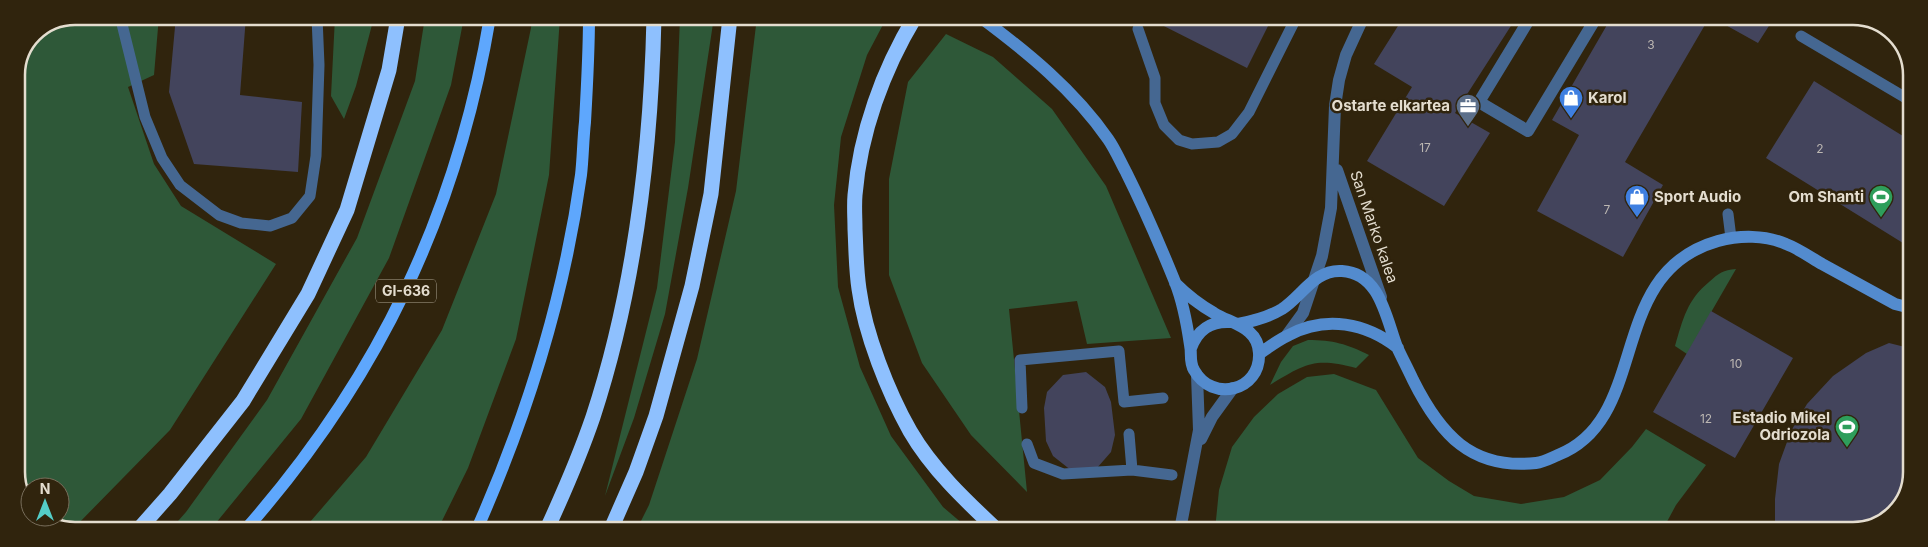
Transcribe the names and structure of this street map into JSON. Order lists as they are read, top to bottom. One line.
{"streets":{"main road":["GI-636"],"street":["San Marko kalea"]},"places":{"shop":["Karol","Sport Audio"],"office":["Ostarte elkartea"],"sports":["Om Shanti","Estadio Mikel Odriozola"]},"house_numbers":["3","17","2","7","10","12"],"north":"top"}
